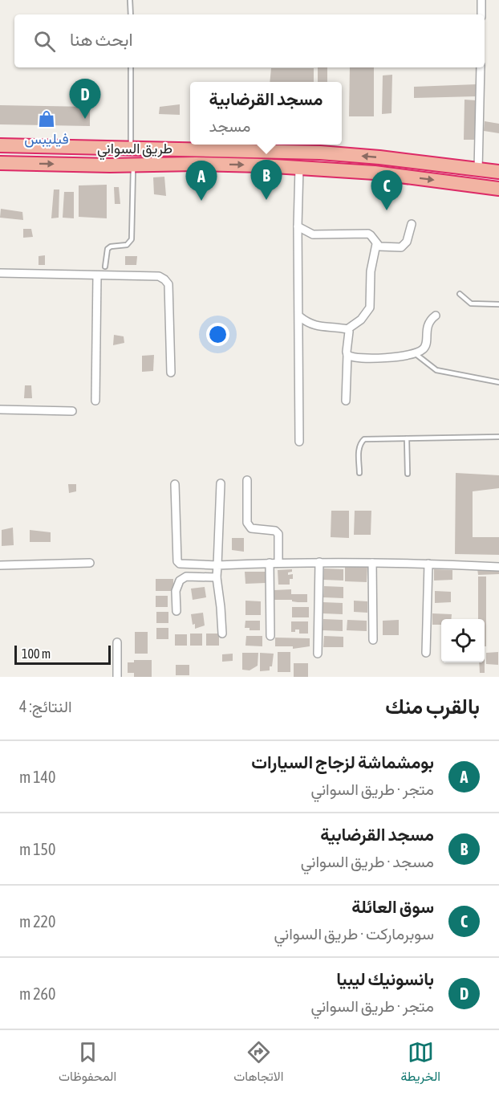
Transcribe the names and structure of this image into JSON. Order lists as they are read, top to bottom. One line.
{"streets":{"highway":["طريق السواني"]},"places":{"shop":["فيليبس"]},"scale_bar":"100 m","page":{"search":"ابحث هنا","pins":["D","B","A","C"],"popup":["مسجد القرضابية","مسجد"],"scale":"100 m","heading":["بالقرب منك","النتائج: 4"],"list":[{"mark":"A","name":"بومشماشة لزجاج السيارات","note":"متجر · طريق السواني","value":"140 m"},{"mark":"B","name":"مسجد القرضابية","note":"مسجد · طريق السواني","value":"150 m"},{"mark":"C","name":"سوق العائلة","note":"سوبرماركت · طريق السواني","value":"220 m"},{"mark":"D","name":"بانسونيك ليبيا","note":"متجر · طريق السواني","value":"260 m"}],"nav":["الخريطة","الاتجاهات","المحفوظات"]}}
